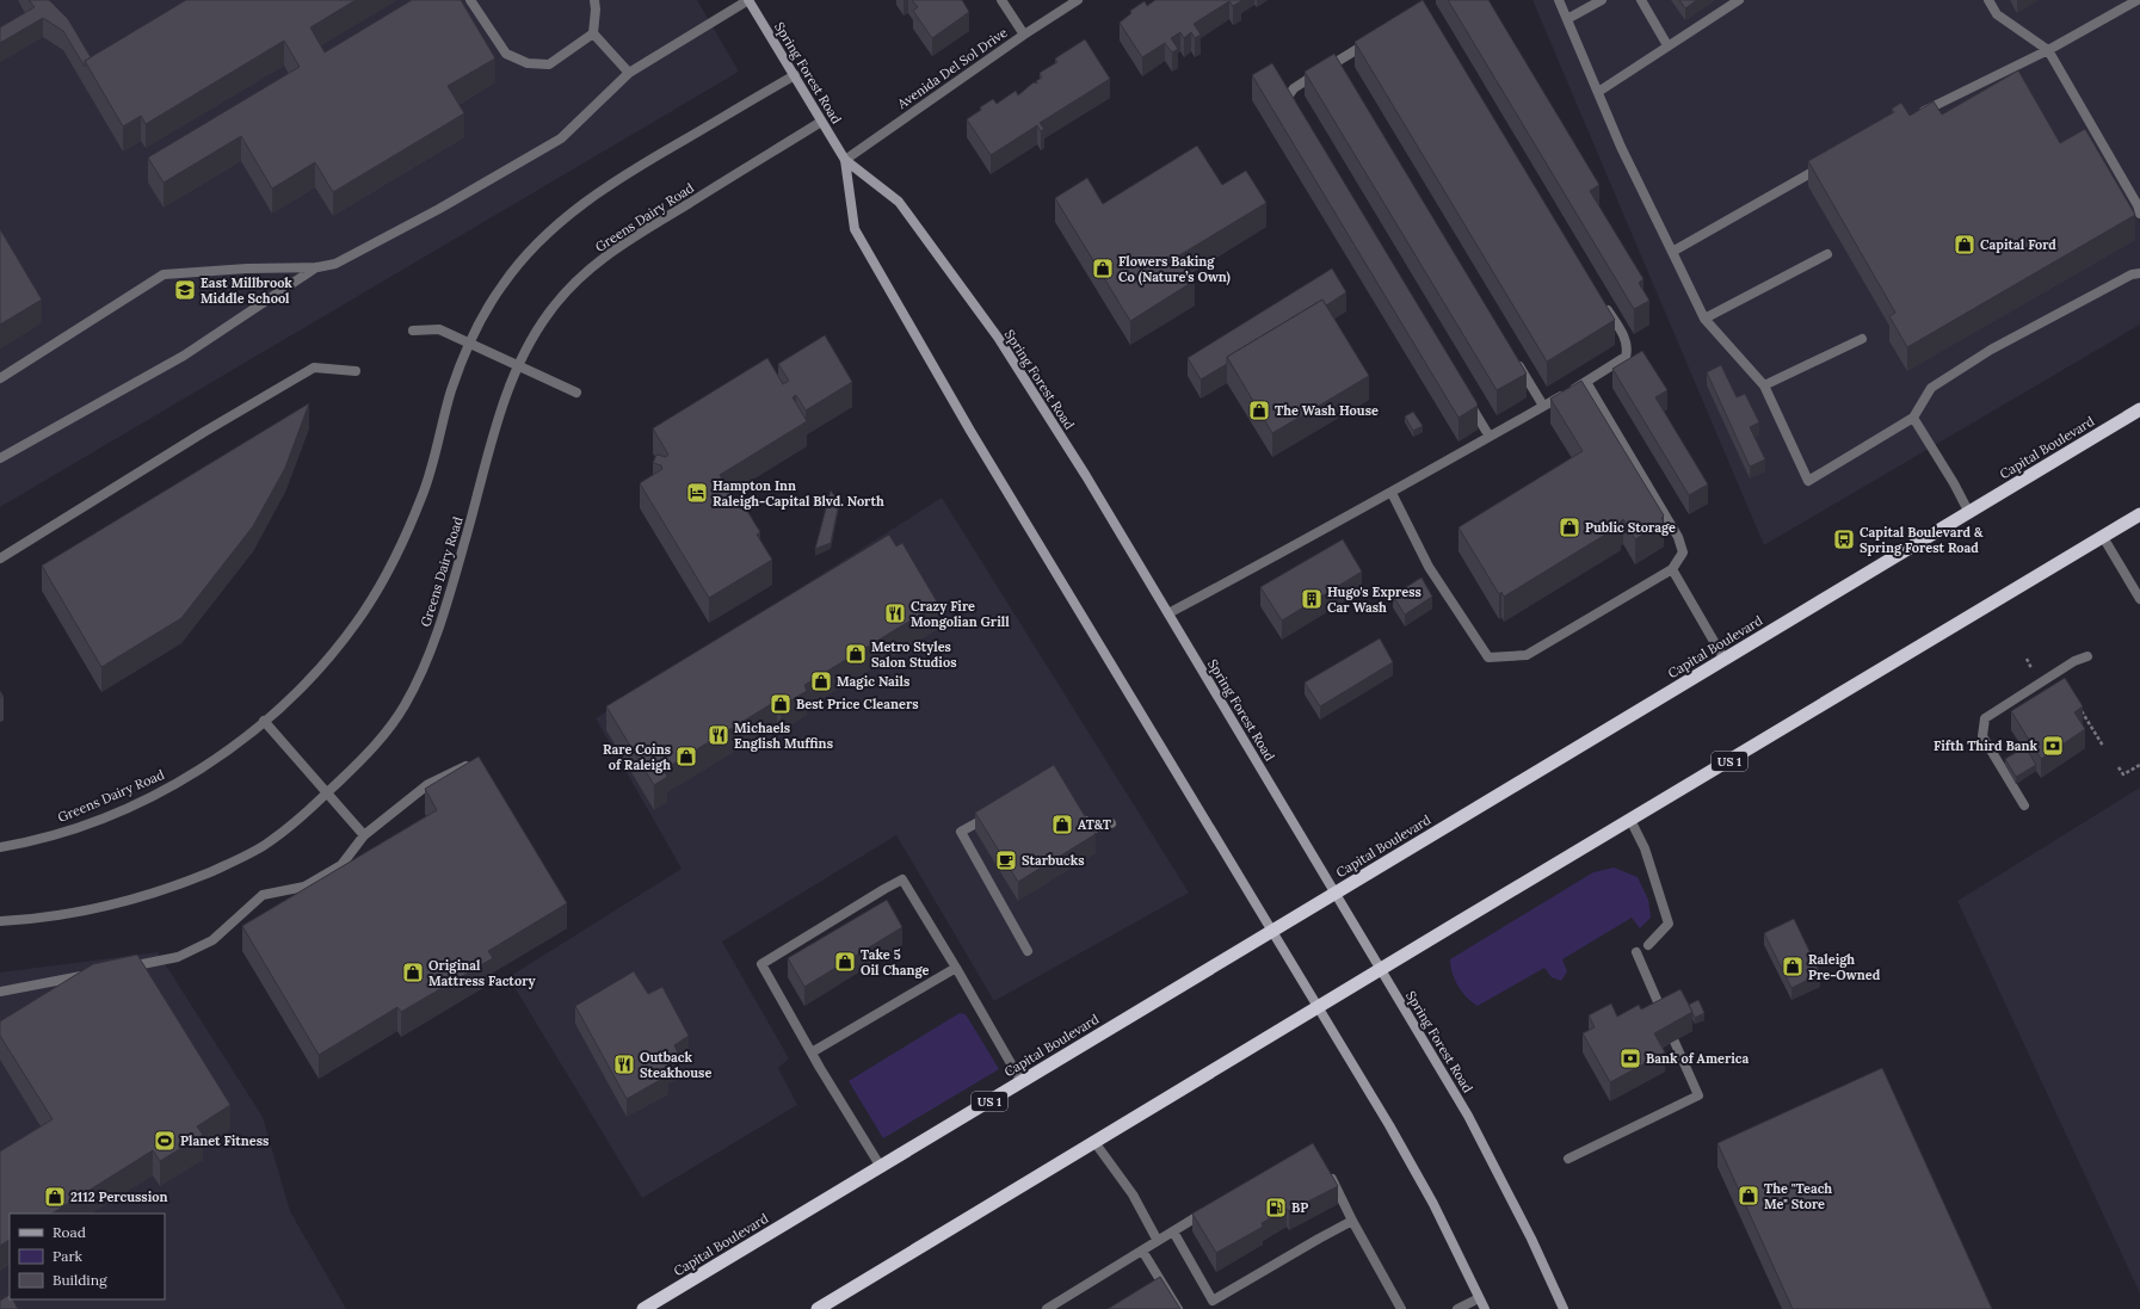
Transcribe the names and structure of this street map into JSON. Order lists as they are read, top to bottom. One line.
{"streets":{"highway":["Capital Boulevard","US 1"],"main road":["Spring Forest Road"],"street":["Avenida Del Sol Drive","Greens Dairy Road"]},"crossings":[["Avenida Del Sol Drive","Spring Forest Road"],["Spring Forest Road","Greens Dairy Road"],["Spring Forest Road","Capital Boulevard"],["Spring Forest Road","US 1"]],"places":{"shop":["Capital Ford","Flowers Baking Co (Nature’s Own)","The Wash House","Public Storage","Metro Styles Salon Studios","Magic Nails","Best Price Cleaners","Rare Coins of Raleigh","AT&T","Take 5 Oil Change","Raleigh Pre-Owned","Original Mattress Factory","The \"Teach Me\" Store","2112 Percussion"],"school or university":["East Millbrook Middle School"],"hotel":["Hampton Inn Raleigh-Capital Blvd. North"],"bus stop":["Capital Boulevard & Spring Forest Road"],"building":["Hugo's Express Car Wash"],"restaurant":["Crazy Fire Mongolian Grill","Michaels English Muffins","Outback Steakhouse"],"bank":["Fifth Third Bank","Bank of America"],"cafe":["Starbucks"],"sports":["Planet Fitness"],"fuel station":["BP"]},"legend":["Road","Park","Building"]}
